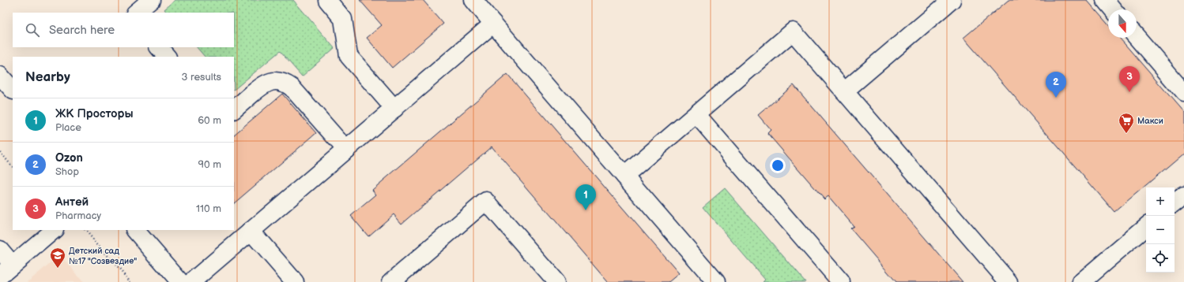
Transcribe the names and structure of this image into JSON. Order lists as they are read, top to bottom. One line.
{"places":{"supermarket":["Макси"],"school or university":["Детский сад №17 \"Созвездие\""]},"north":"bottom","page":{"search":"Search here","heading":["Nearby","3 results"],"pins":["3","2","1"],"list":[{"mark":"1","name":"ЖК Просторы","note":"Place","value":"60 m"},{"mark":"2","name":"Ozon","note":"Shop","value":"90 m"},{"mark":"3","name":"Антей","note":"Pharmacy","value":"110 m"}],"map_buttons":["+","−"]}}
